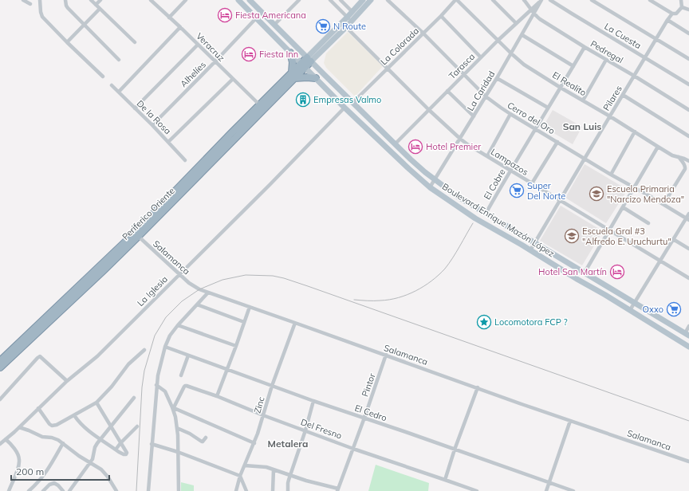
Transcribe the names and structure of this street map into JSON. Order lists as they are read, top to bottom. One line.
{"streets":{"highway":["Periferico Oriente"],"main road":["Boulevard Enrique Mazón López"],"street":["La Cuesta","La Colorada","Veracruz","Pedregal","Tarasca","Alhelíes","El Realito","La Caridad","Pilares","De la Rosa","Cerro del Oro","Lampazos","El Cobre","Salamanca","La Iglesia","Pintor","Zinc","El Cedro","Del Fresno"]},"crossings":[["La Cuesta","Pilares"],["La Colorada","El Realito"],["La Colorada","Cerro del Oro"],["La Colorada","Lampazos"],["La Colorada","Boulevard Enrique Mazón López"],["Veracruz","Alhelíes"],["Veracruz","Periferico Oriente"],["Pedregal","Tarasca"],["Pedregal","La Caridad"],["Pedregal","Pilares"],["Pedregal","El Cobre"],["Tarasca","El Realito"],["Tarasca","La Caridad"],["Tarasca","Cerro del Oro"],["Tarasca","Lampazos"],["Tarasca","Boulevard Enrique Mazón López"],["Alhelíes","De la Rosa"],["Alhelíes","Boulevard Enrique Mazón López"],["El Realito","La Caridad"],["El Realito","Pilares"],["El Realito","El Cobre"],["La Caridad","Cerro del Oro"],["La Caridad","Lampazos"],["La Caridad","Boulevard Enrique Mazón López"],["Pilares","Cerro del Oro"],["Pilares","Lampazos"],["Pilares","Boulevard Enrique Mazón López"],["Cerro del Oro","El Cobre"],["Lampazos","El Cobre"],["El Cobre","Boulevard Enrique Mazón López"],["Periferico Oriente","Boulevard Enrique Mazón López"],["Periferico Oriente","Salamanca"],["Boulevard Enrique Mazón López","La Iglesia"],["Salamanca","La Iglesia"],["Salamanca","Pintor"],["Salamanca","Zinc"],["Pintor","El Cedro"],["Pintor","Del Fresno"],["Zinc","El Cedro"],["Zinc","Del Fresno"]],"districts":["San Luis","Metalera"],"places":{"hotel":["Fiesta Americana","Fiesta Inn","Hotel Premier","Hotel San Martín"],"supermarket":["N Route","Super Del Norte","Oxxo"],"building":["Empresas Valmo"],"school or university":["Escuela Primaria \"Narcizo Mendoza\"","Escuela Gral #3 \"Alfredo E. Uruchurtu\""],"place":["Locomotora FCP ?"]},"scale_bar":"200 m"}
